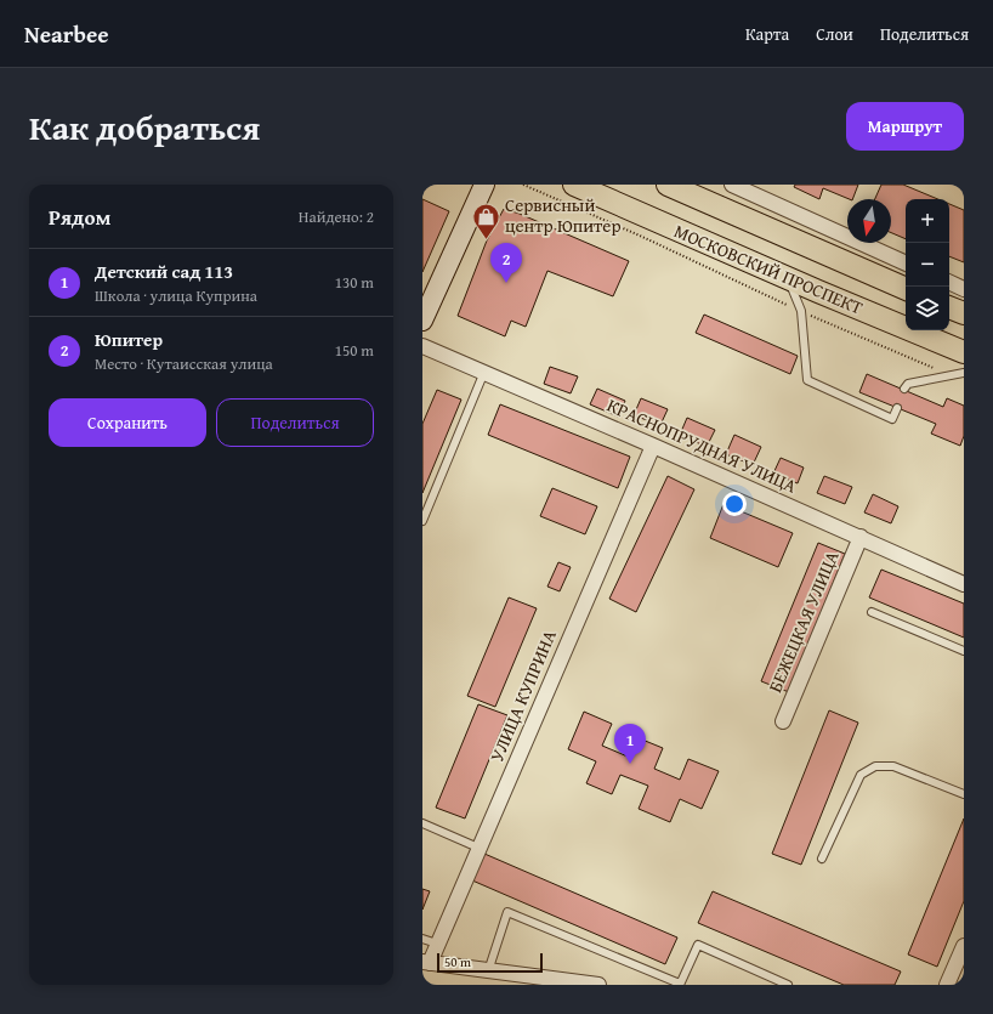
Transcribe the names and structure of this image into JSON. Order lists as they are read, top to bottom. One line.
{"streets":{"main road":["МОСКОВСКИЙ ПРОСПЕКТ"],"street":["КРАСНОПРУДНАЯ УЛИЦА","БЕЖЕЦКАЯ УЛИЦА","УЛИЦА КУПРИНА"]},"crossings":[["КРАСНОПРУДНАЯ УЛИЦА","БЕЖЕЦКАЯ УЛИЦА"],["КРАСНОПРУДНАЯ УЛИЦА","УЛИЦА КУПРИНА"]],"places":{"shop":["Сервисный центр Юпитер"]},"scale_bar":"50 m","north":"bottom","page":{"header":"Nearbee","nav":["Карта","Слои","Поделиться"],"title":"Как добраться","buttons":["Маршрут",["Сохранить","Поделиться"]],"heading":["Рядом","Найдено: 2"],"map_buttons":["+","−"],"pins":["2","1"],"list":[{"mark":"1","name":"Детский сад 113","note":"Школа · улица Куприна","value":"130 m"},{"mark":"2","name":"Юпитер","note":"Место · Кутаисская улица","value":"150 m"}],"scale":"50 m"}}
